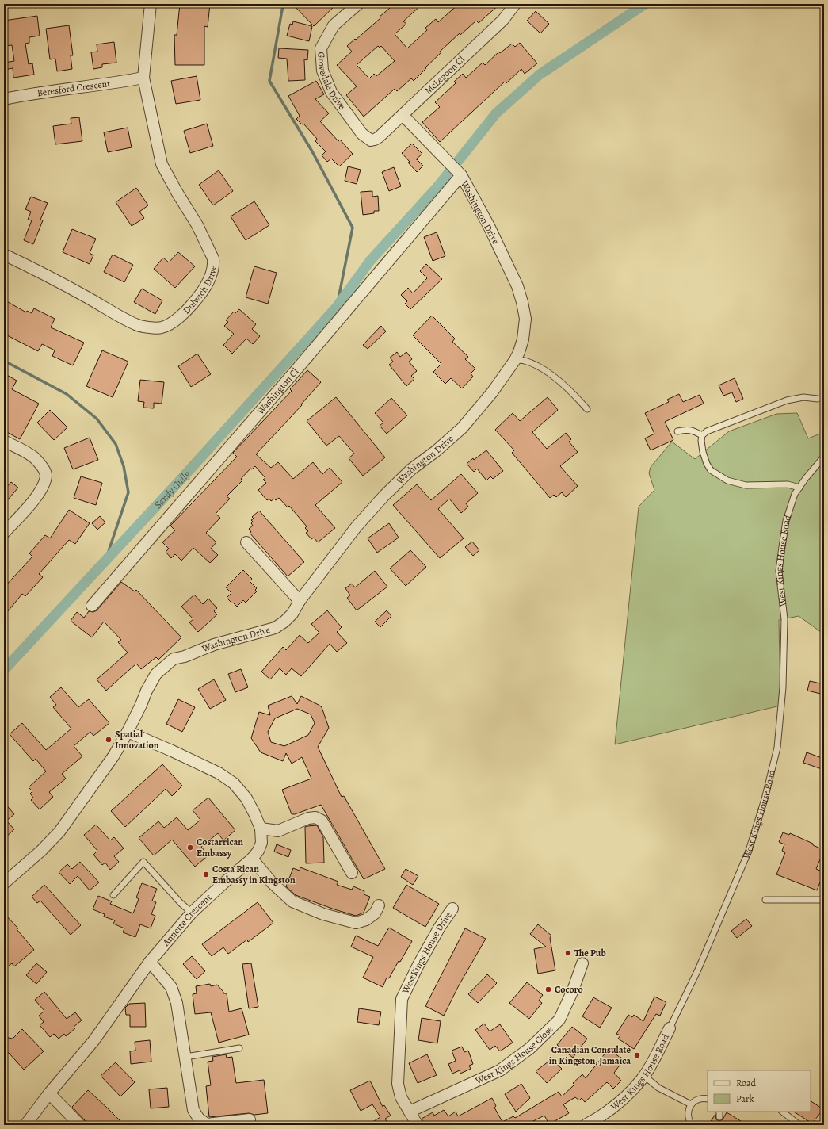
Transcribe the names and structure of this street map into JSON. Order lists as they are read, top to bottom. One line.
{"streets":{"street":["McLegoon Cl","Grovedale Drive","Beresford Crescent","Washington Drive","Dulwich Drive","Washington Cl","West Kings House Road","Annette Crescent","WestKings House Drive","West Kings House Close"]},"crossings":[["McLegoon Cl","Grovedale Drive"],["McLegoon Cl","Washington Drive"],["Beresford Crescent","Dulwich Drive"],["Washington Drive","Washington Cl"],["Washington Drive","Annette Crescent"],["WestKings House Drive","West Kings House Close"]],"water":["Sandy Gully"],"places":["Spatial Innovation","Costarrican Embassy","Costa Rican Embassy in Kingston","The Pub","Cocoro","Canadian Consulate in Kingston, Jamaica"],"legend":["Road","Park"]}
